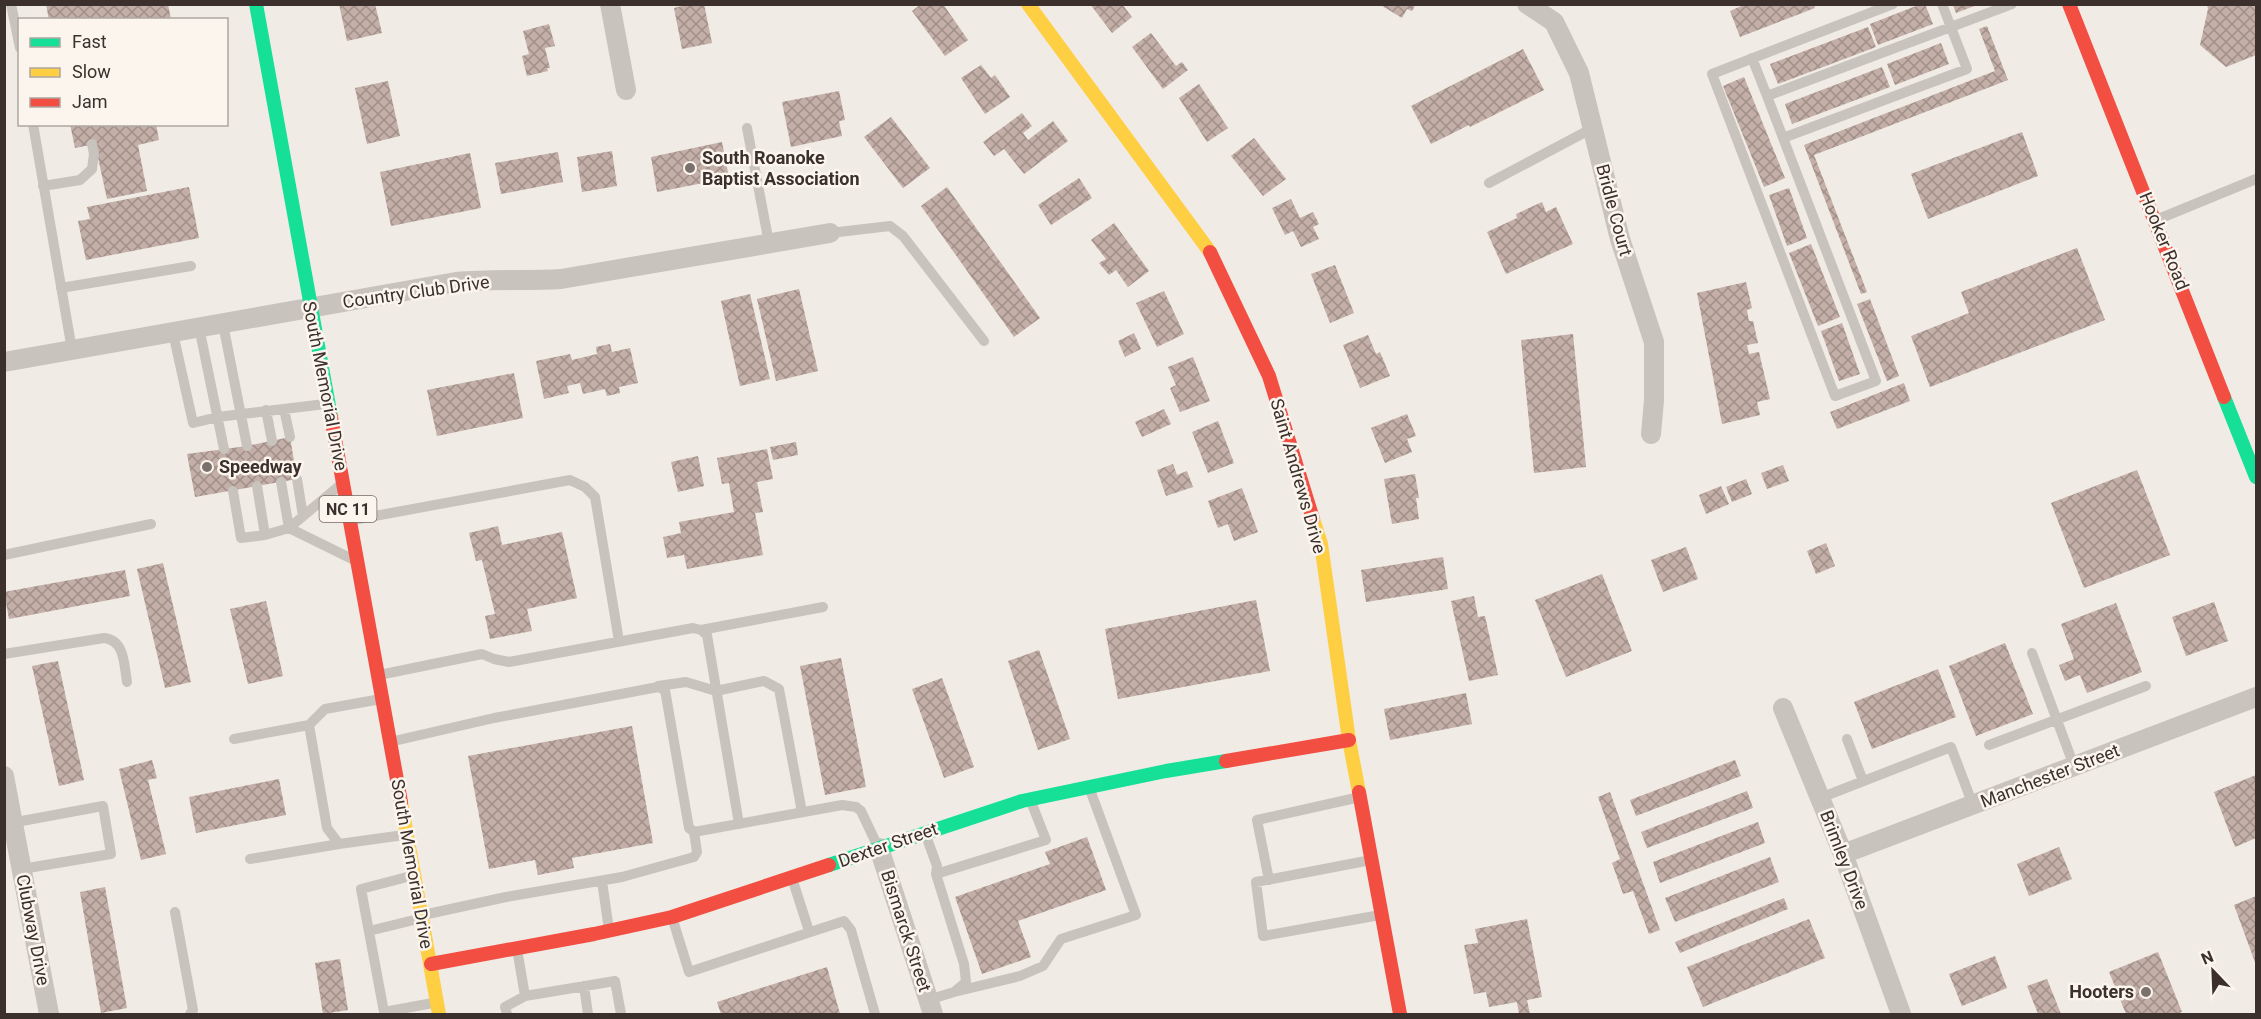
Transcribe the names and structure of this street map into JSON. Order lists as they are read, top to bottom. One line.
{"streets":{"street":["Bridle Court","Hooker Road","Country Club Drive","South Memorial Drive","Saint Andrews Drive","NC 11","Manchester Street","Dexter Street","Brimley Drive","Clubway Drive","Bismarck Street"]},"crossings":[["Country Club Drive","South Memorial Drive"],["South Memorial Drive","Dexter Street"],["Saint Andrews Drive","Dexter Street"],["Manchester Street","Brimley Drive"],["Dexter Street","Bismarck Street"]],"places":["South Roanoke Baptist Association","Speedway","Hooters"],"legend":["Fast","Slow","Jam"],"north":"top left"}
